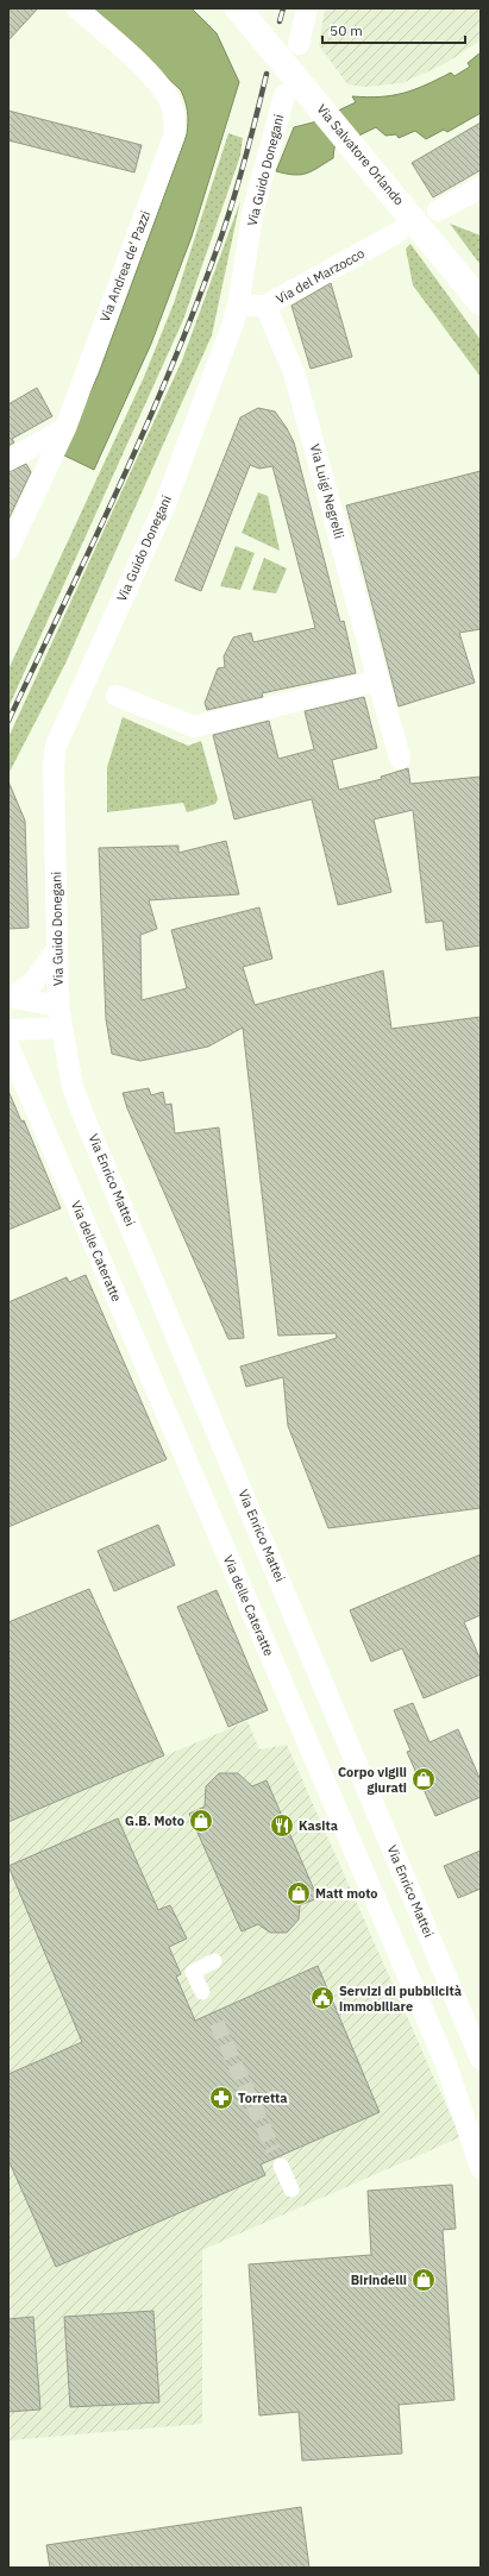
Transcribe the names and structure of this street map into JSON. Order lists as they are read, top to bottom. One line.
{"streets":{"main road":["Via Salvatore Orlando"],"street":["Via Guido Donegani","Via Andrea de' Pazzi","Via del Marzocco","Via Luigi Negrelli","Via Enrico Mattei","Via delle Cateratte"]},"crossings":[["Via Guido Donegani","Via del Marzocco"],["Via Guido Donegani","Via Enrico Mattei"],["Via del Marzocco","Via Luigi Negrelli"]],"places":{"shop":["Corpo vigili giurati","G.B. Moto","Matt moto","Birindelli"],"restaurant":["Kasita"],"public building":["Servizi di pubblicità immobiliare"],"pharmacy":["Torretta"]},"scale_bar":"50 m"}
